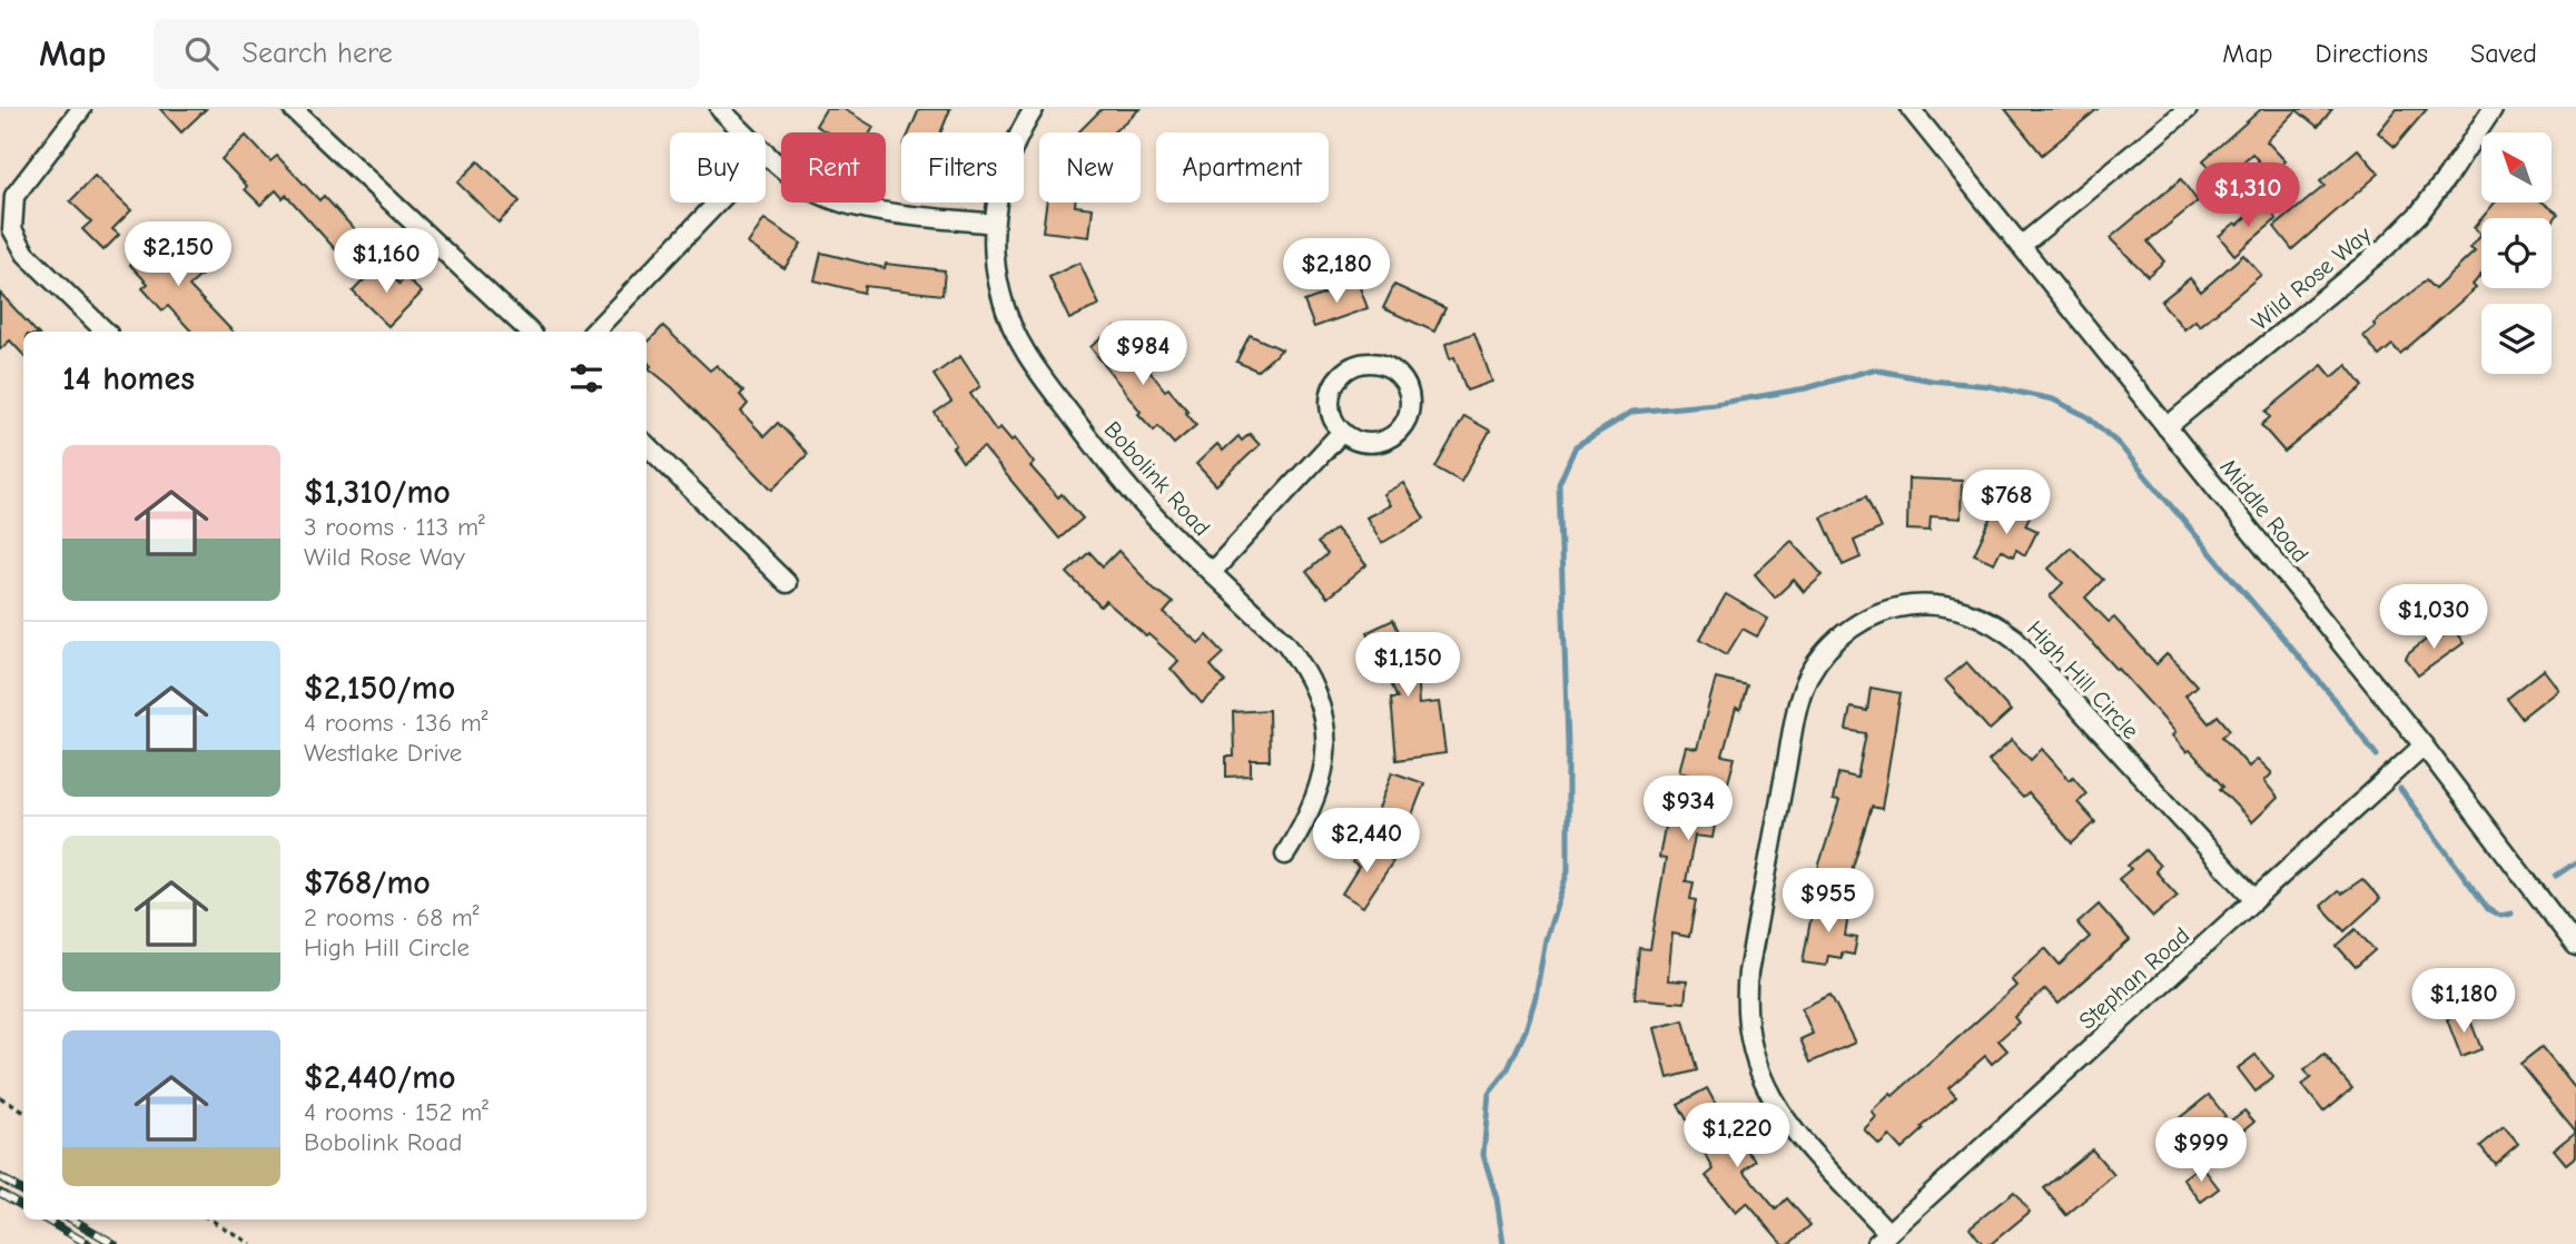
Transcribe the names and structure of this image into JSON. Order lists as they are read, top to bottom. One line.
{"streets":{"street":["Wild Rose Way","Bobolink Road","Middle Road","High Hill Circle","Stephan Road"]},"crossings":[["Wild Rose Way","Middle Road"],["Middle Road","Stephan Road"],["High Hill Circle","Stephan Road"]],"north":"top left","page":{"header":"Map","search":"Search here","nav":["Map","Directions","Saved"],"chip":["Buy","Rent","Filters","New","Apartment"],"price":["$1,310","$2,150","$1,160","$2,180","$984","$768","$1,030","$1,150","$934","$2,440","$955","$1,180","$1,220","$999"],"heading":"14 homes","list":[{"name":"$1,310/mo","note":"3 rooms · 113 m² · Wild Rose Way"},{"name":"$2,150/mo","note":"4 rooms · 136 m² · Westlake Drive"},{"name":"$768/mo","note":"2 rooms · 68 m² · High Hill Circle"},{"name":"$2,440/mo","note":"4 rooms · 152 m² · Bobolink Road"}]}}
